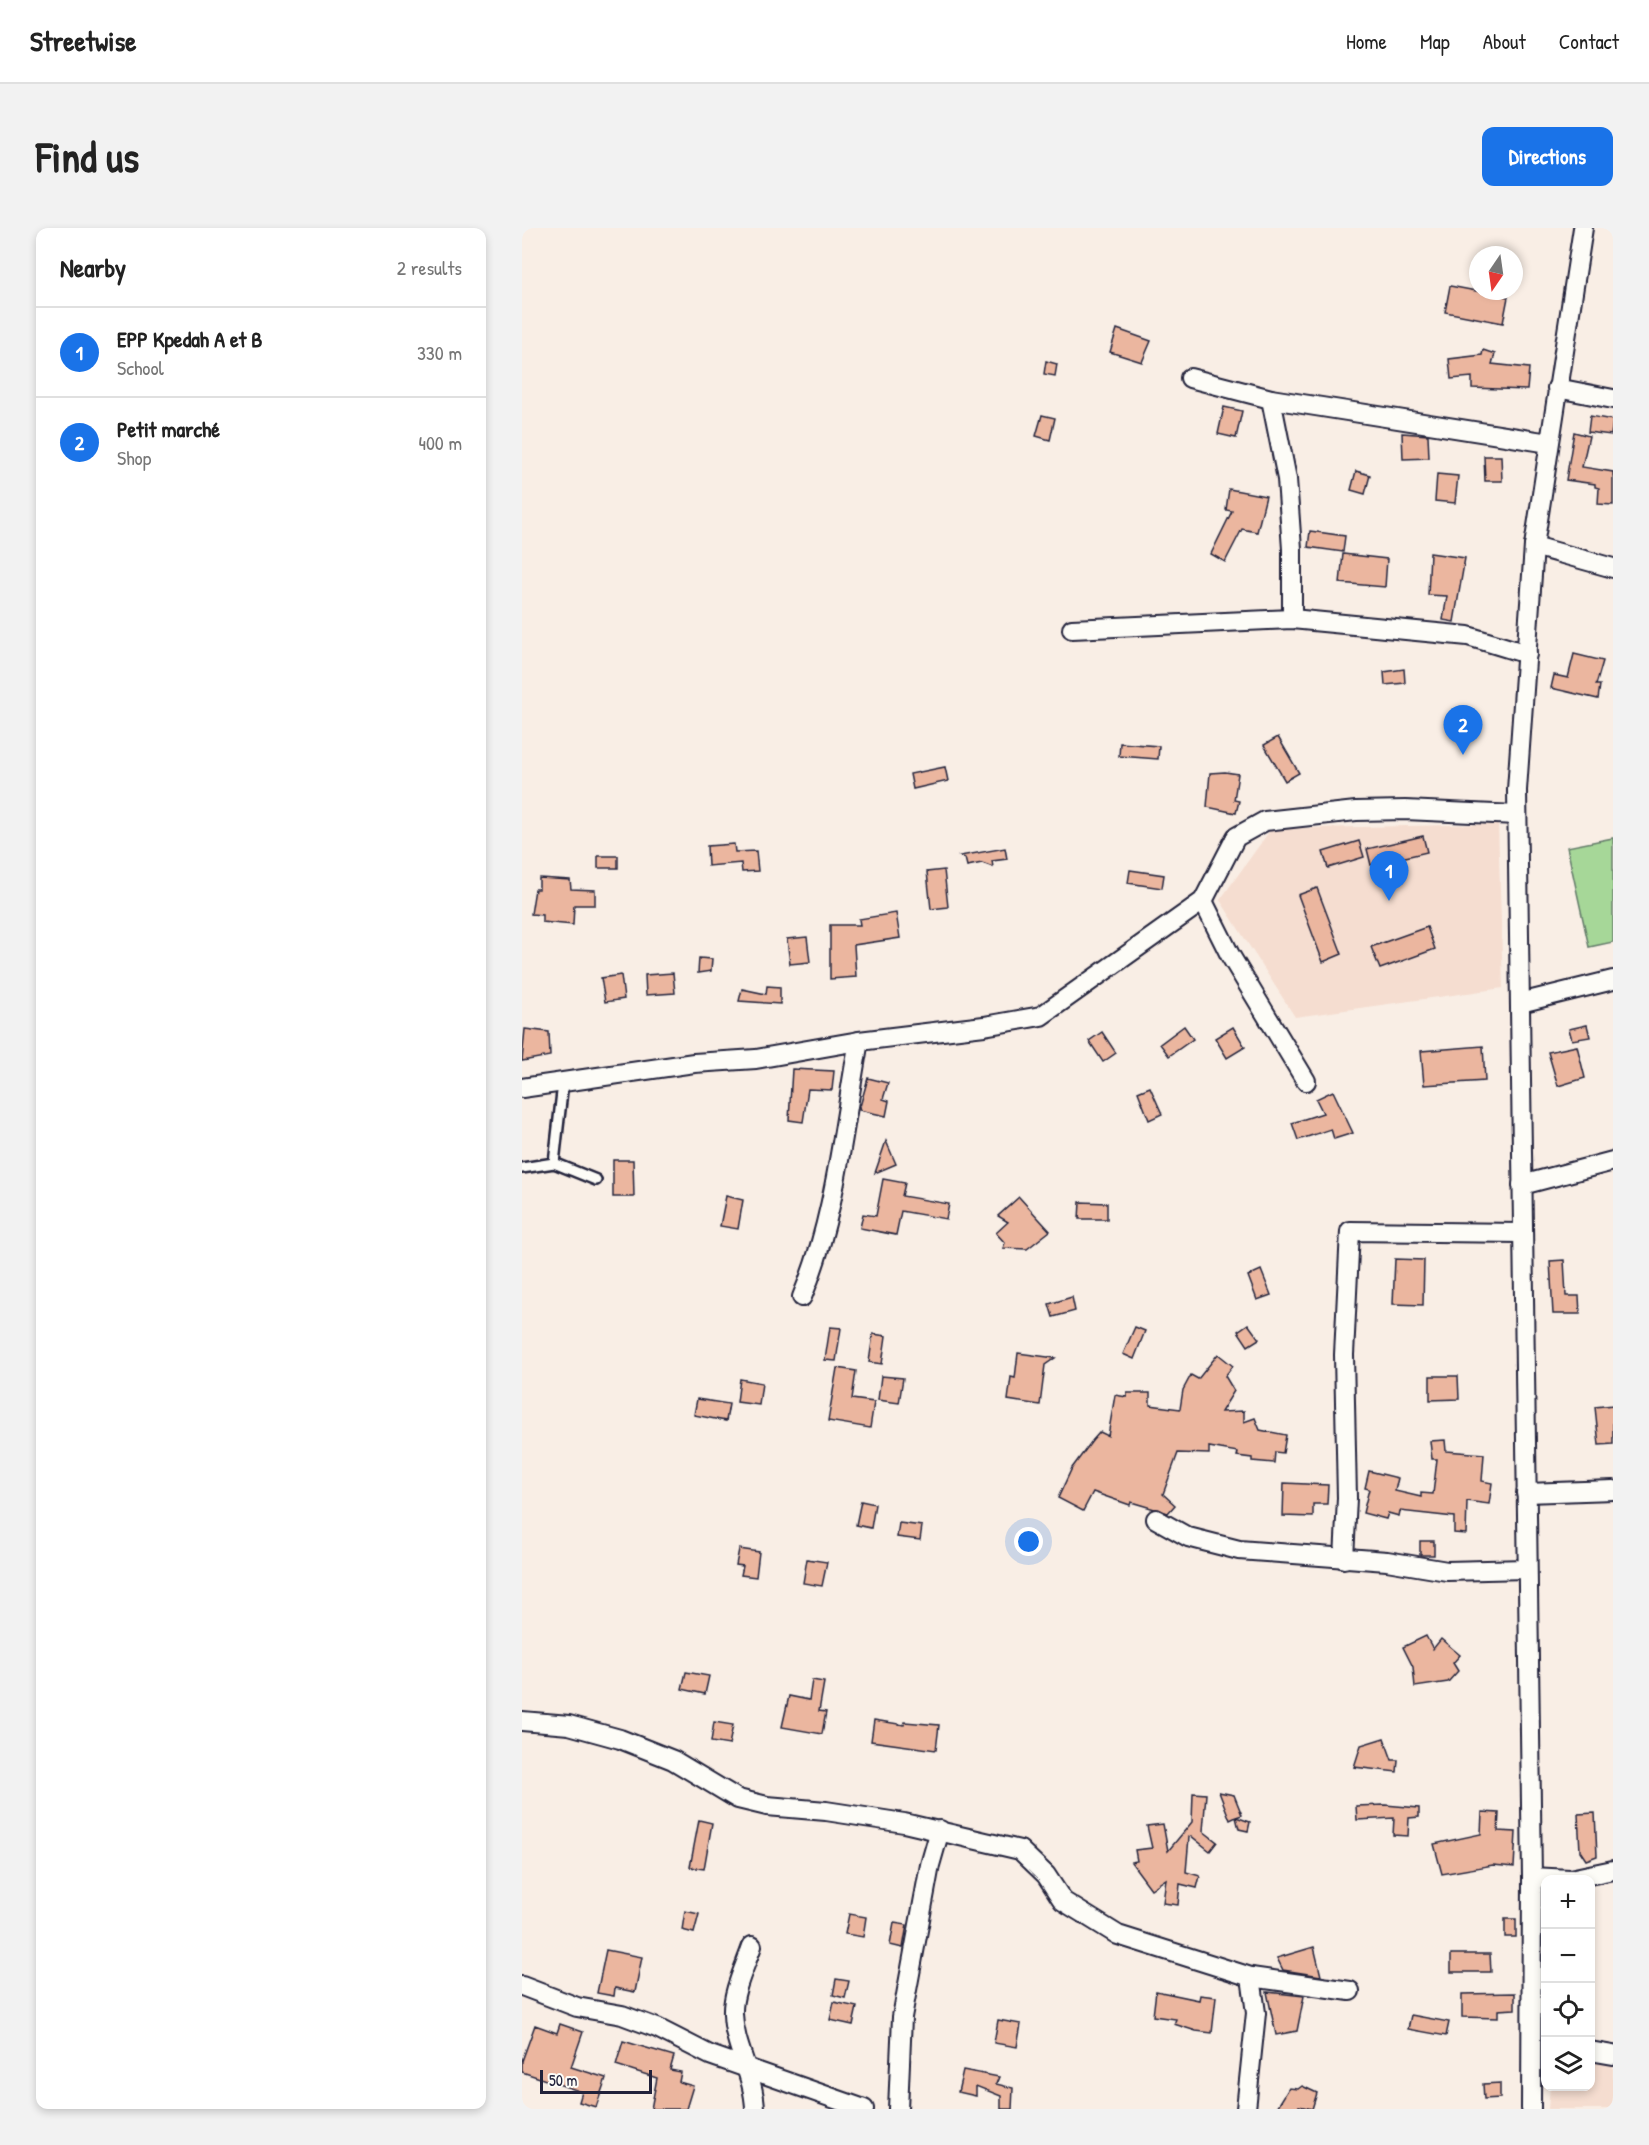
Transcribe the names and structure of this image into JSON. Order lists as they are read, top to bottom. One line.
{"scale_bar":"50 m","north":"bottom","page":{"header":"Streetwise","nav":["Home","Map","About","Contact"],"buttons":"Directions","title":"Find us","heading":["Nearby","2 results"],"list":[{"mark":"1","name":"EPP Kpedah A et B","note":"School","value":"330 m"},{"mark":"2","name":"Petit marché","note":"Shop","value":"400 m"}],"pins":["2","1"],"map_buttons":["+","−"],"scale":"50 m"}}
